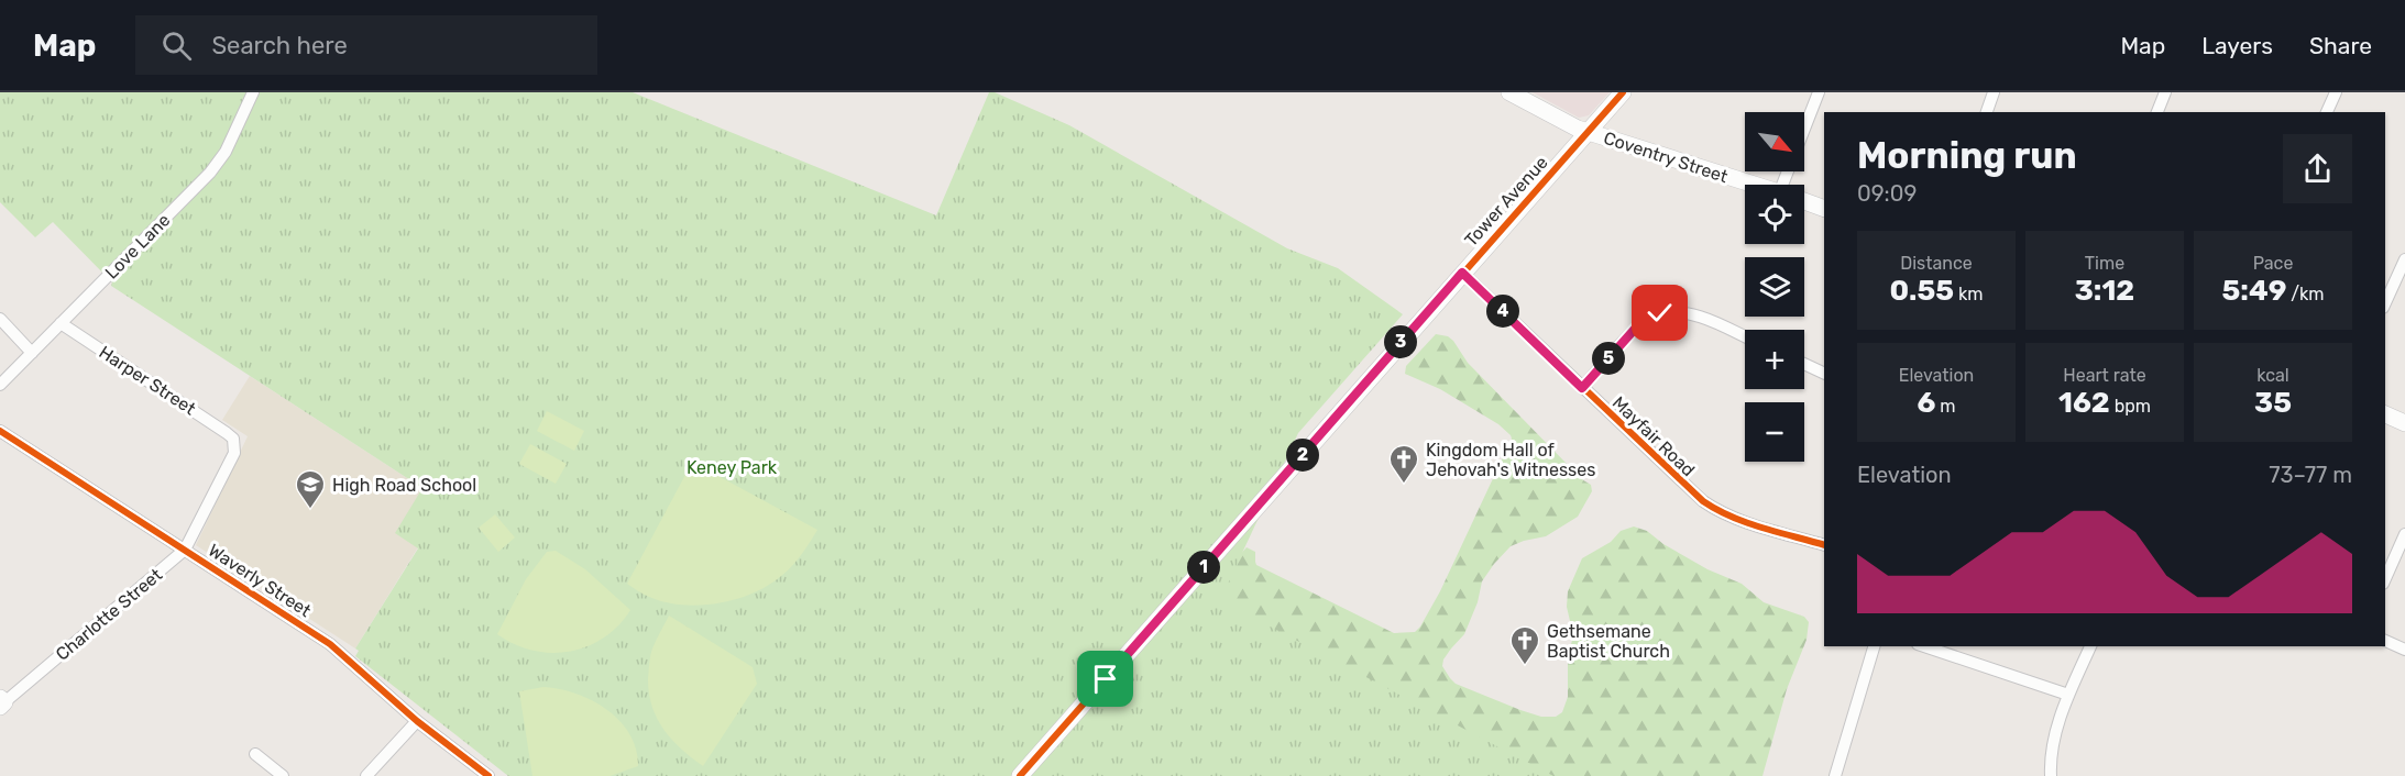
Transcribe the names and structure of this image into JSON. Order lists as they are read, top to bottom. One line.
{"streets":{"main road":["Coventry Street","Tower Avenue"],"street":["Love Lane","Harper Street","Mayfair Road","Waverly Street","Charlotte Street"]},"crossings":[["Coventry Street","Tower Avenue"],["Tower Avenue","Mayfair Road"],["Love Lane","Harper Street"],["Harper Street","Charlotte Street"],["Waverly Street","Charlotte Street"]],"parks":["Keney Park"],"places":{"church":["Kingdom Hall of Jehovah's Witnesses","Gethsemane Baptist Church"],"school or university":["High Road School"]},"north":"bottom right","page":{"header":"Map","search":"Search here","nav":["Map","Layers","Share"],"map_buttons":["+","−"],"heading":["Morning run","09:09"],"stats":[["Distance","0.55 km"],["Time","3:12"],["Pace","5:49 /km"],["Elevation","6 m"],["Heart rate","162 bpm"],["kcal","35"]],"pins":["4","3","5","2","1"],"chart":["Elevation","73–77 m"]}}
